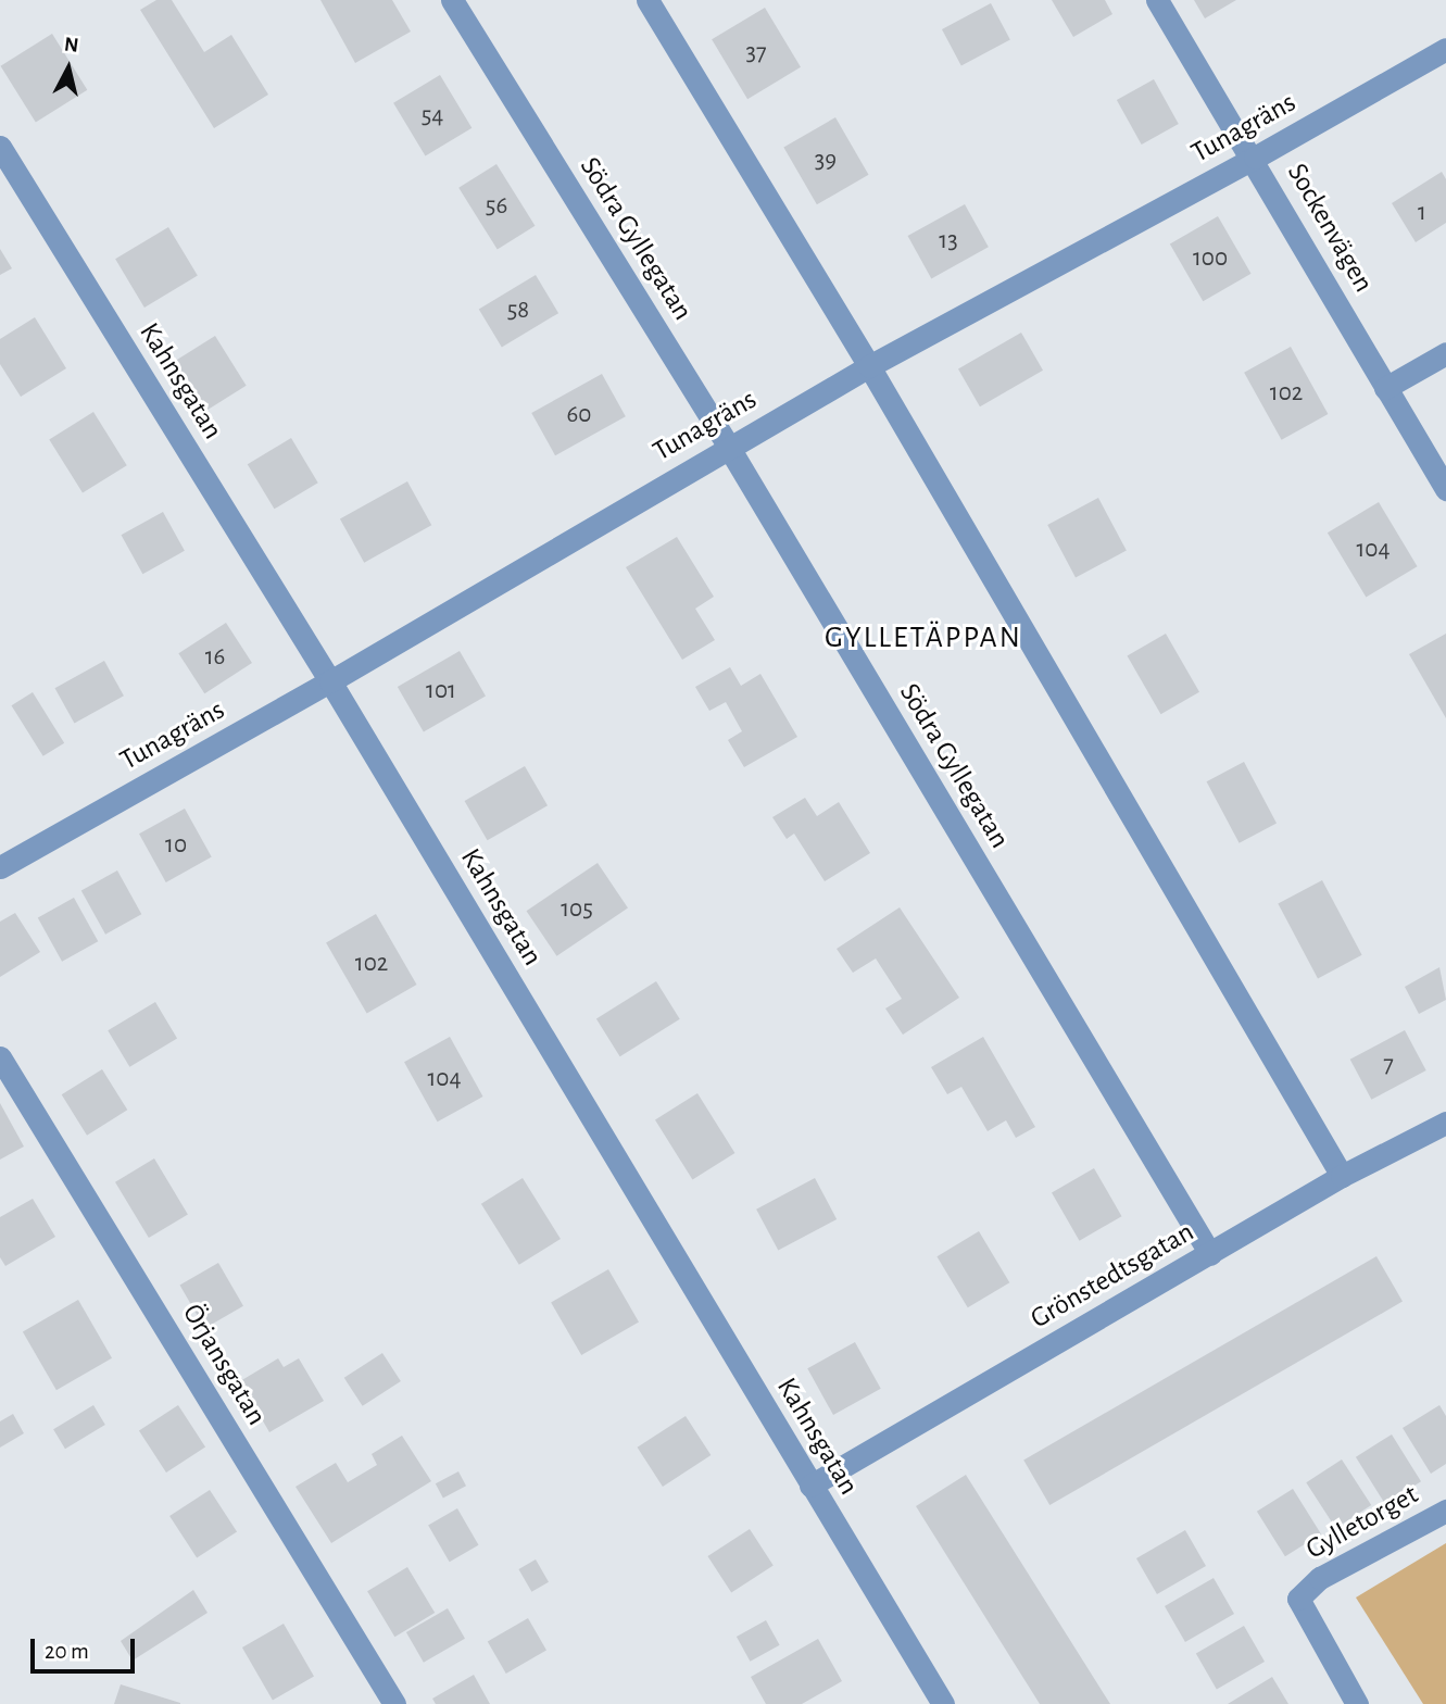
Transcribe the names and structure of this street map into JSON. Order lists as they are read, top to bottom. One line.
{"streets":{"street":["Tunagräns","Sockenvägen","Södra Gyllegatan","Kahnsgatan","Grönstedtsgatan","Örjansgatan","Gylletorget"]},"crossings":[["Tunagräns","Sockenvägen"],["Tunagräns","Södra Gyllegatan"],["Tunagräns","Kahnsgatan"],["Södra Gyllegatan","Grönstedtsgatan"],["Kahnsgatan","Grönstedtsgatan"]],"districts":["GYLLETÄPPAN"],"house_numbers":["37","54","39","56","1","13","100","58","102","60","104","16","101","10","105","102","7","104"],"scale_bar":"20 m","north":"top"}
